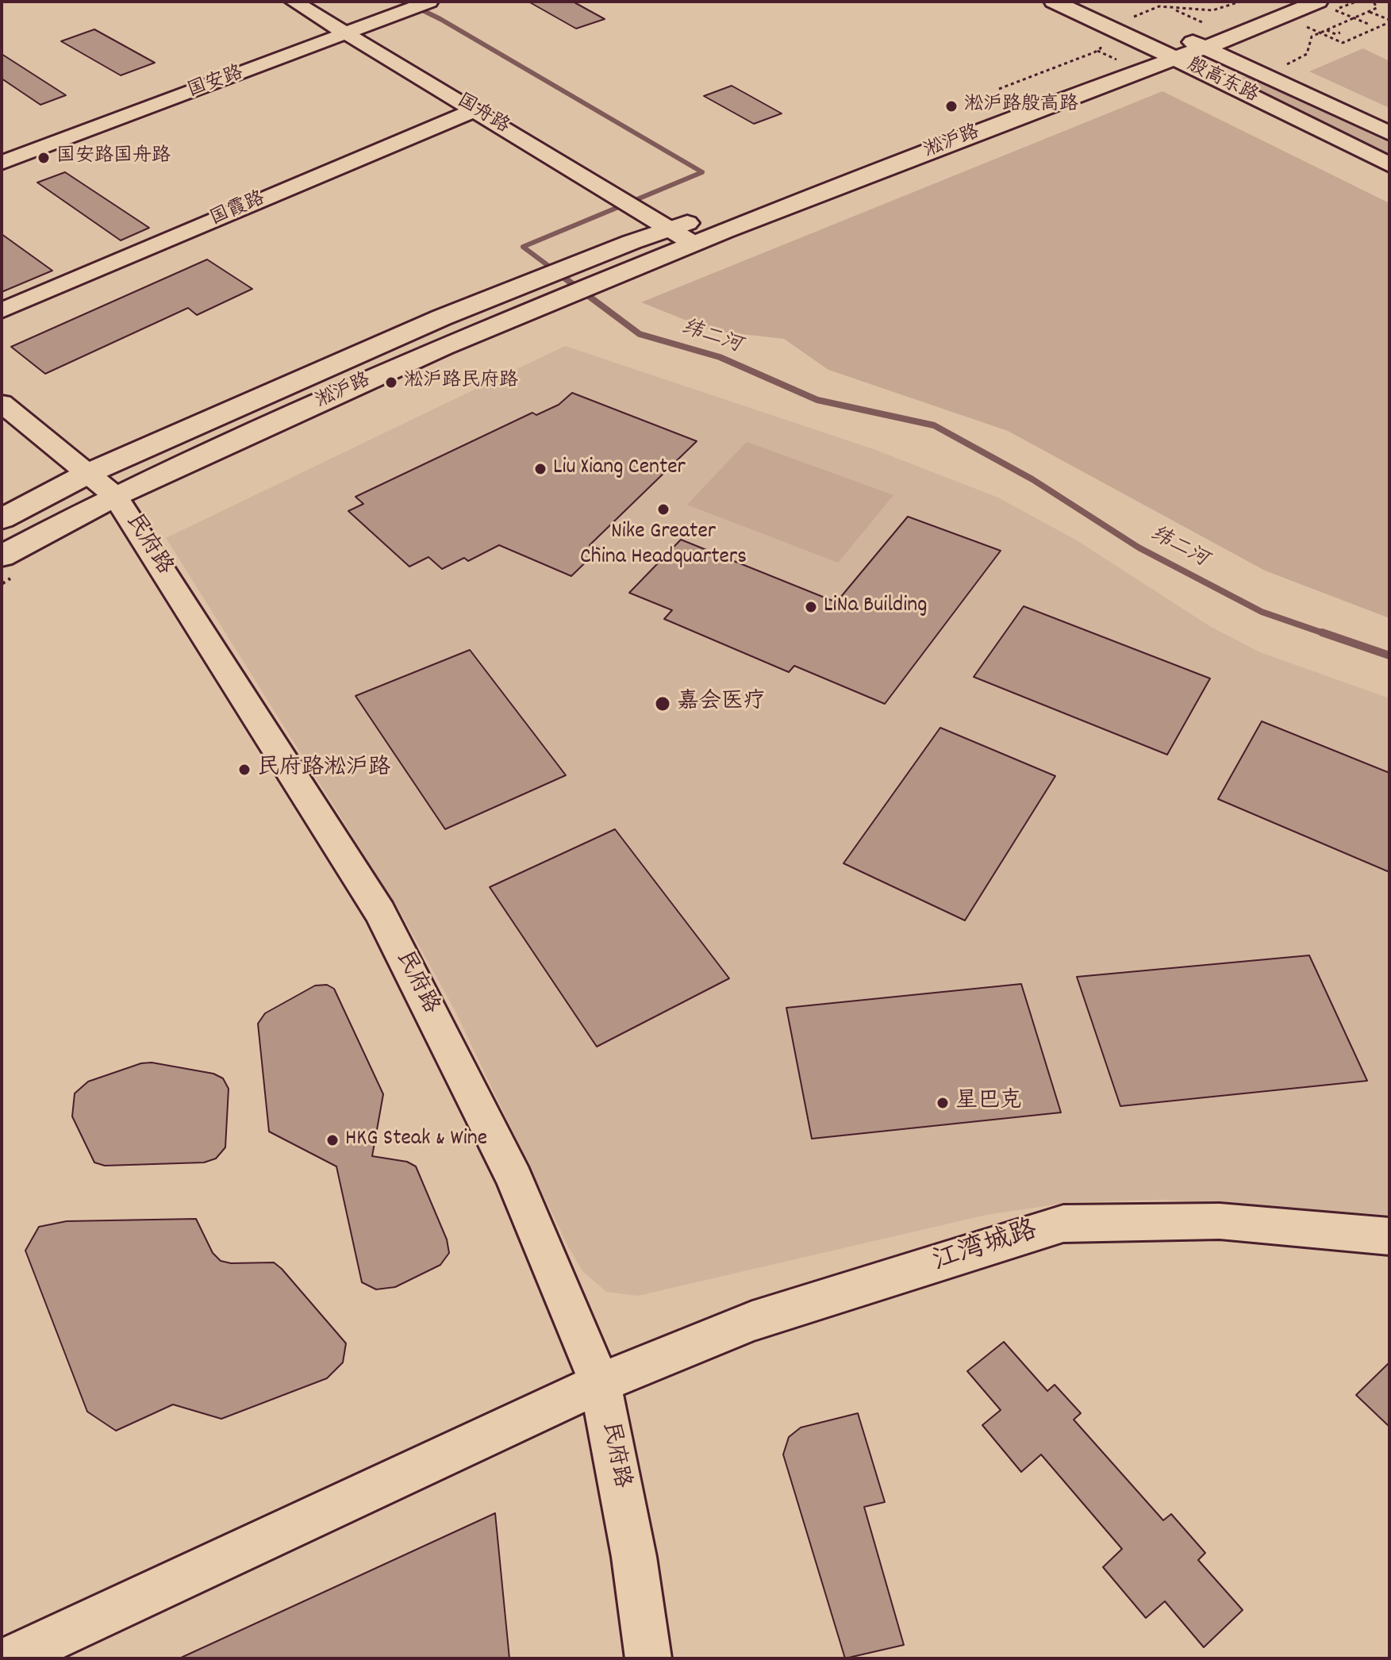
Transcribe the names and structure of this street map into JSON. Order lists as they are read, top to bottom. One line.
{"streets":{"main road":["殷高东路","淞沪路"],"street":["国安路","国舟路","国霞路","民府路","江湾城路"]},"crossings":[["殷高东路","淞沪路"],["国安路","国舟路"],["国舟路","淞沪路"],["国舟路","国霞路"],["淞沪路","民府路"],["民府路","江湾城路"]],"water":["纬二河"],"places":["淞沪路殷高路","国安路国舟路","淞沪路民府路","Liu Xiang Center","Nike Greater China Headquarters","LiNa Building","嘉会医疗","民府路淞沪路","星巴克","HKG Steak & Wine"]}
